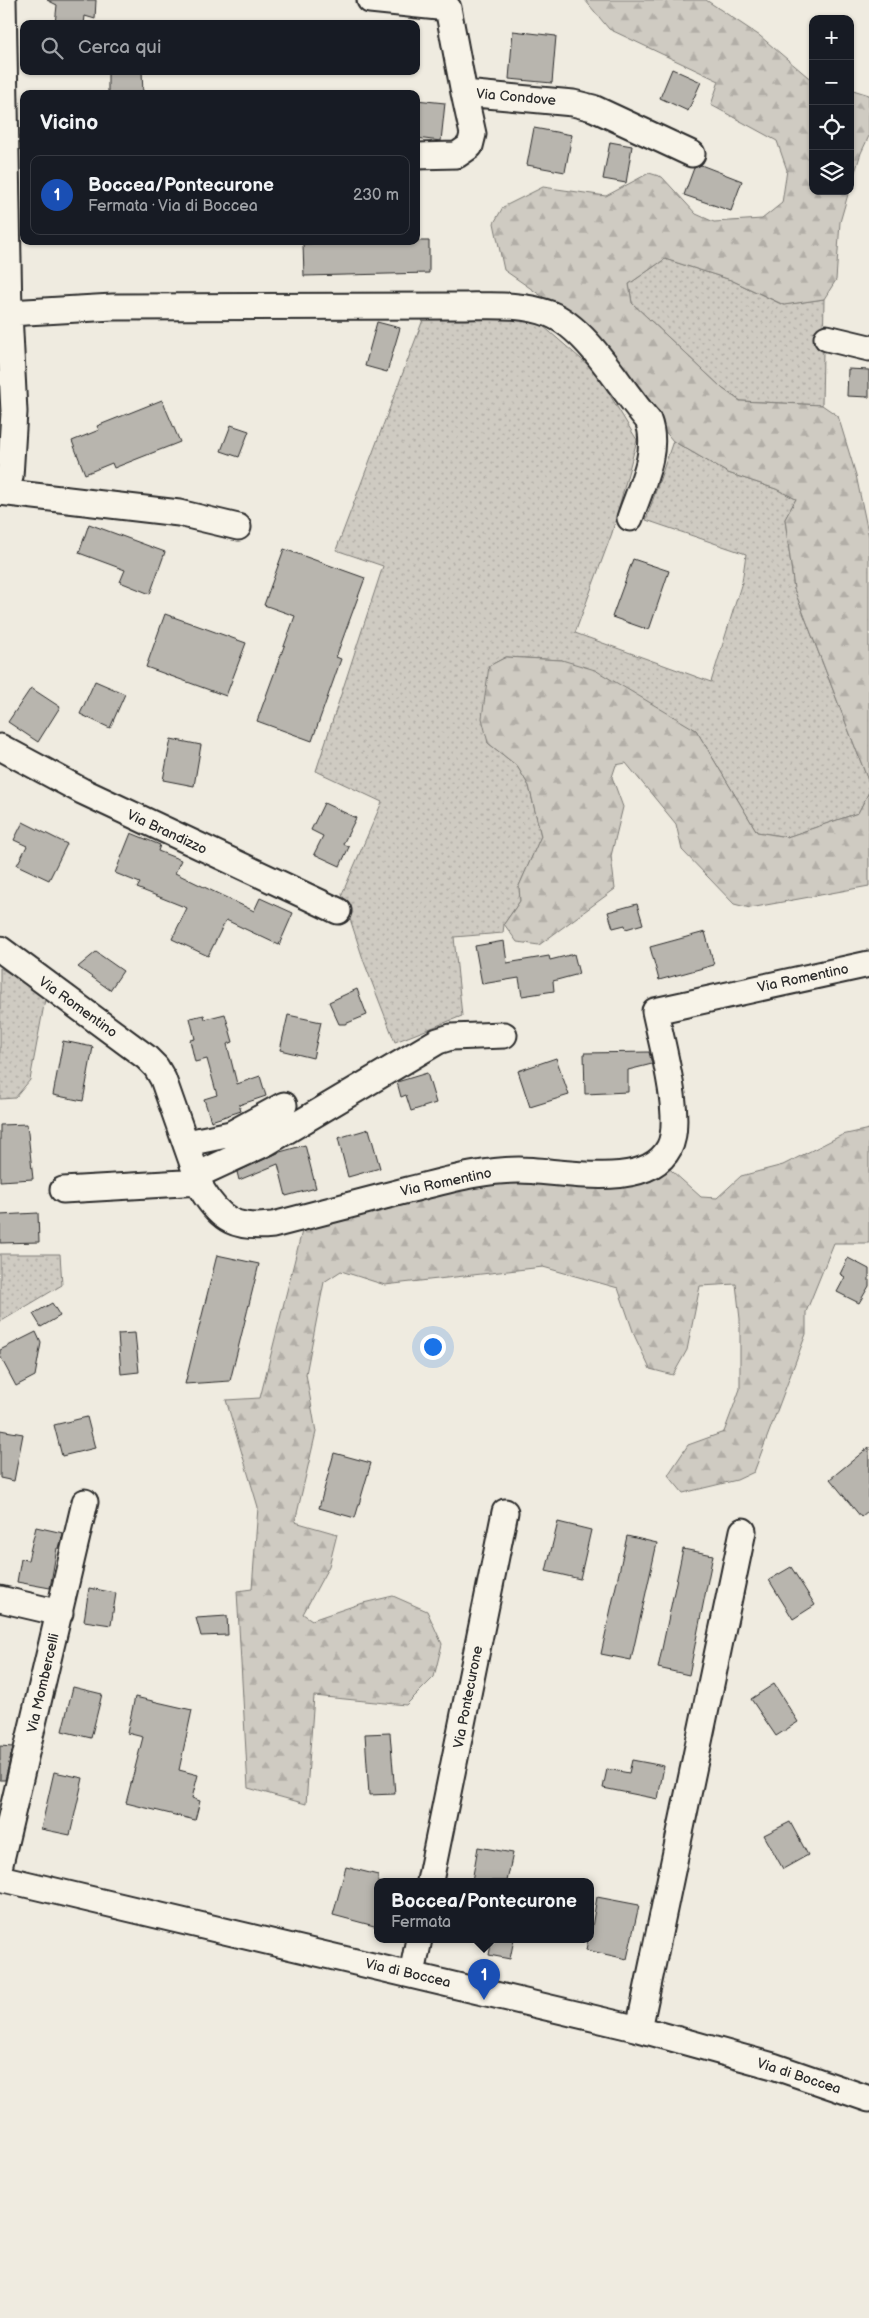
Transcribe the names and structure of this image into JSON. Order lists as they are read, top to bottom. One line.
{"streets":{"street":["Via Condove","Via Brandizzo","Via Romentino","Via Mombercelli","Via Pontecurone","Via di Boccea"]},"page":{"map_buttons":["+","−"],"search":"Cerca qui","heading":"Vicino","list":[{"mark":"1","name":"Boccea/Pontecurone","note":"Fermata · Via di Boccea","value":"230 m"}],"popup":["Boccea/Pontecurone","Fermata"],"pins":"1"}}
